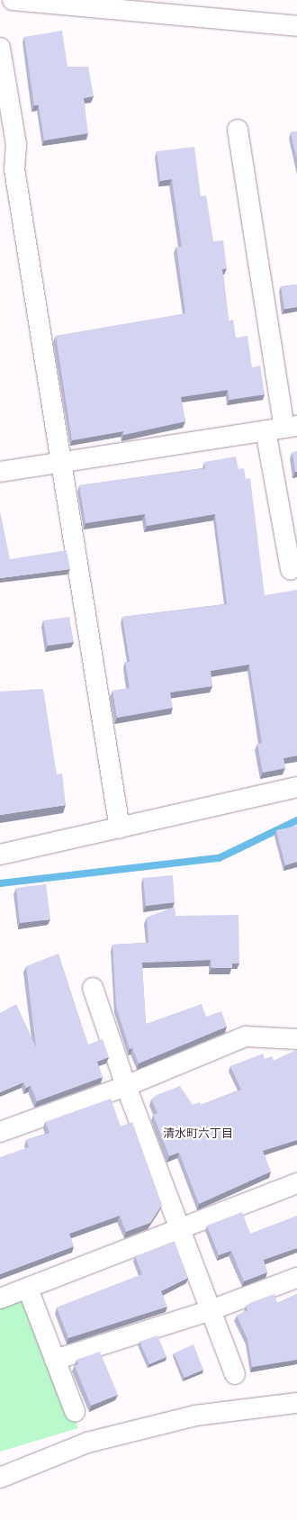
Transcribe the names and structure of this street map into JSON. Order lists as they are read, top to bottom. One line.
{"districts":["清水町六丁目"]}
